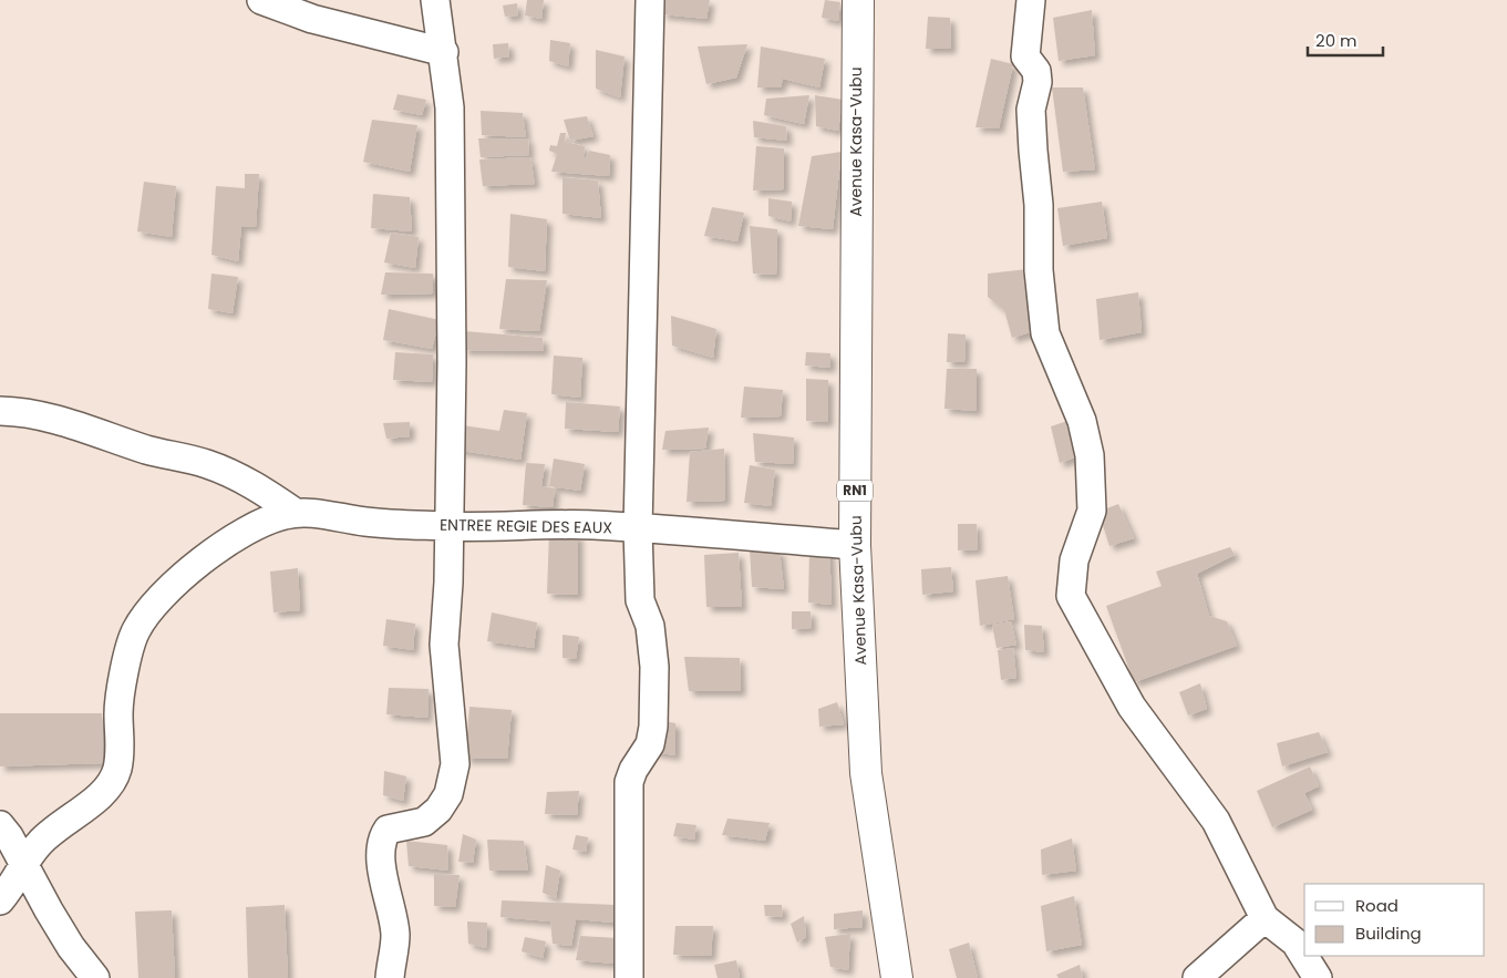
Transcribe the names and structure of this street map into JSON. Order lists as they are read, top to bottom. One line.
{"streets":{"highway":["Avenue Kasa-Vubu","RN1"],"street":["ENTREE REGIE DES EAUX"]},"crossings":[["Avenue Kasa-Vubu","ENTREE REGIE DES EAUX"]],"legend":["Road","Building"],"scale_bar":"20 m"}
